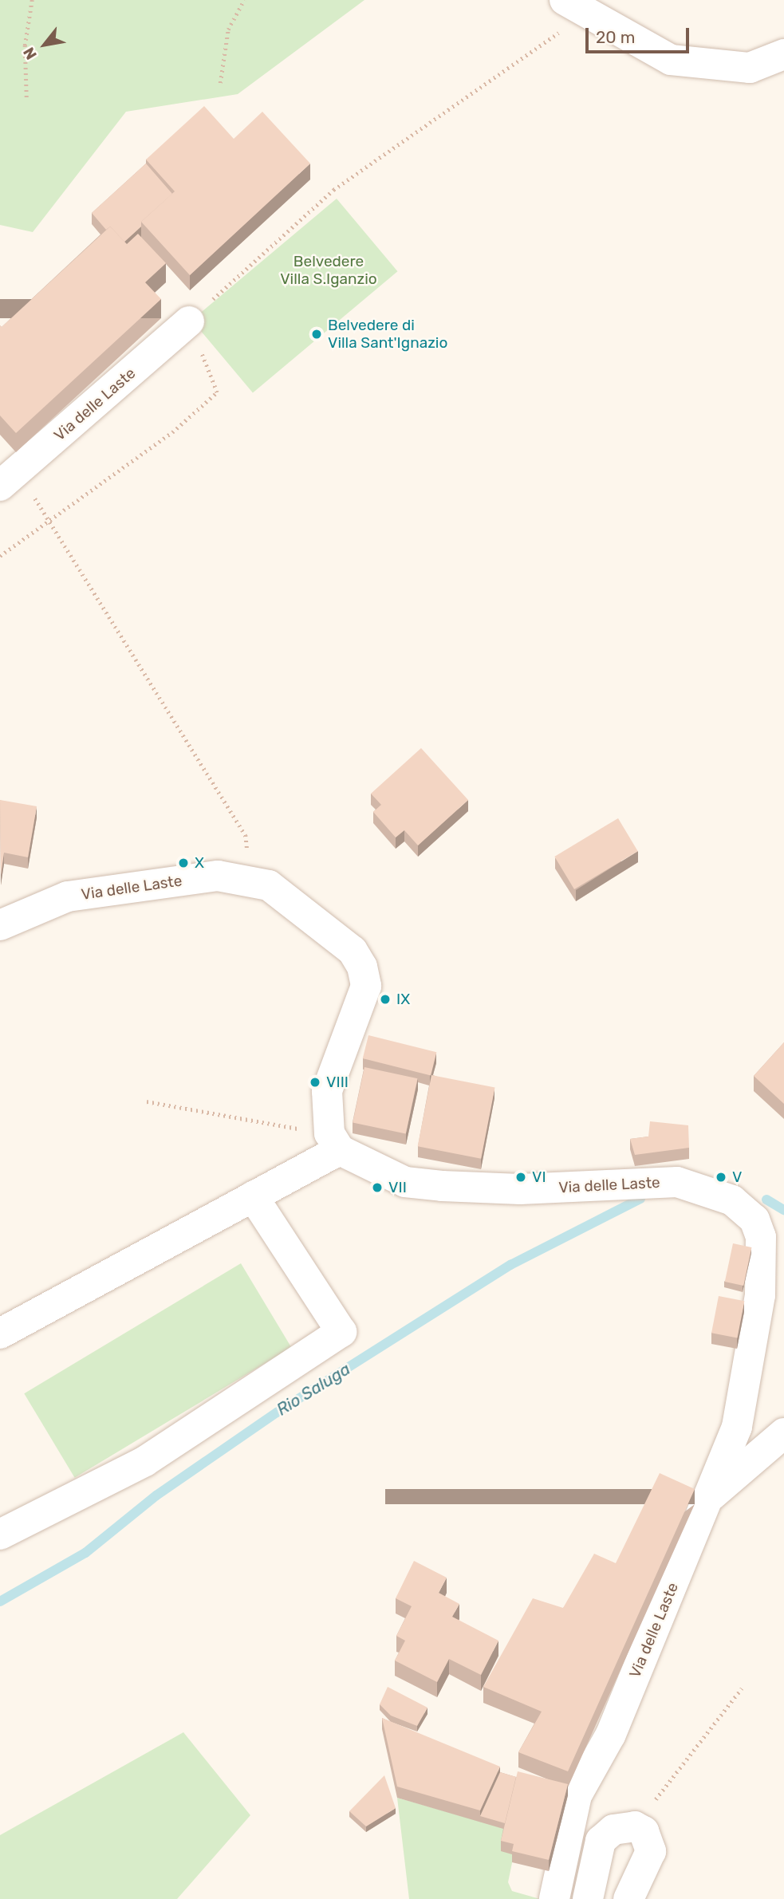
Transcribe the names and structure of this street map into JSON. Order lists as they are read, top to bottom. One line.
{"streets":{"street":["Via delle Laste"]},"water":["Rio Saluga"],"parks":["Belvedere Villa S.Iganzio"],"places":["Belvedere di Villa Sant'Ignazio","X","IX","VIII","VI","V","VII"],"scale_bar":"20 m","north":"bottom left"}
